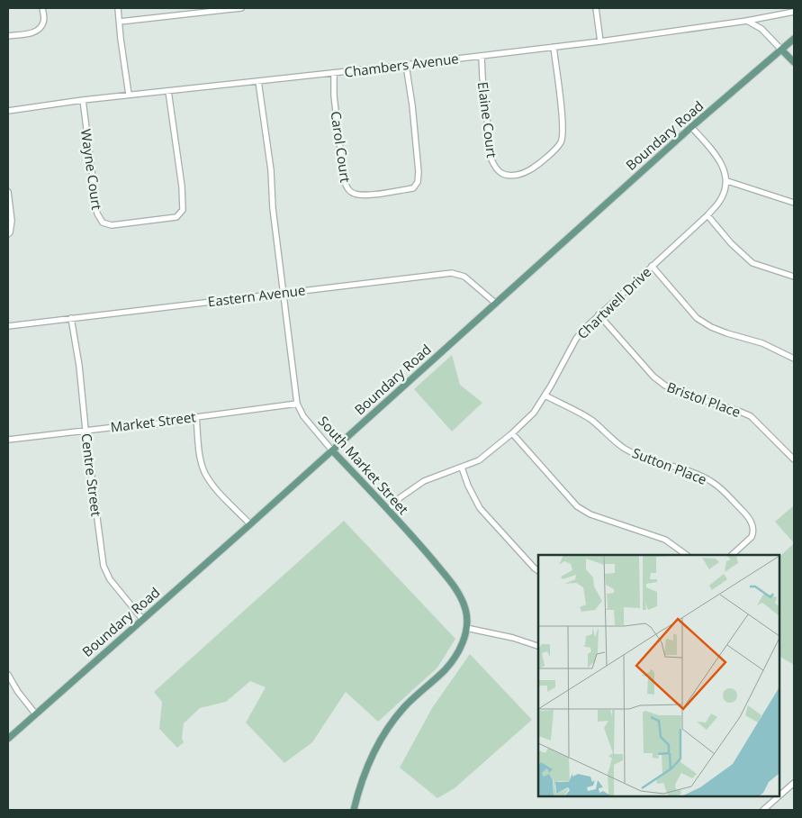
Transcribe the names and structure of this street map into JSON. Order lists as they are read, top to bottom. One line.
{"streets":{"main road":["Boundary Road","South Market Street"],"street":["Chambers Avenue","Elaine Court","Carol Court","Wayne Court","Eastern Avenue","Chartwell Drive","Bristol Place","Market Street","Sutton Place","Centre Street"]},"crossings":[["Chambers Avenue","Elaine Court"],["Chambers Avenue","Carol Court"],["Chambers Avenue","Wayne Court"],["Chambers Avenue","South Market Street"],["Boundary Road","Eastern Avenue"],["Boundary Road","South Market Street"],["Boundary Road","Centre Street"],["Eastern Avenue","South Market Street"],["Eastern Avenue","Centre Street"],["Chartwell Drive","Bristol Place"],["Chartwell Drive","South Market Street"],["Chartwell Drive","Sutton Place"],["Market Street","South Market Street"],["Market Street","Centre Street"]]}
